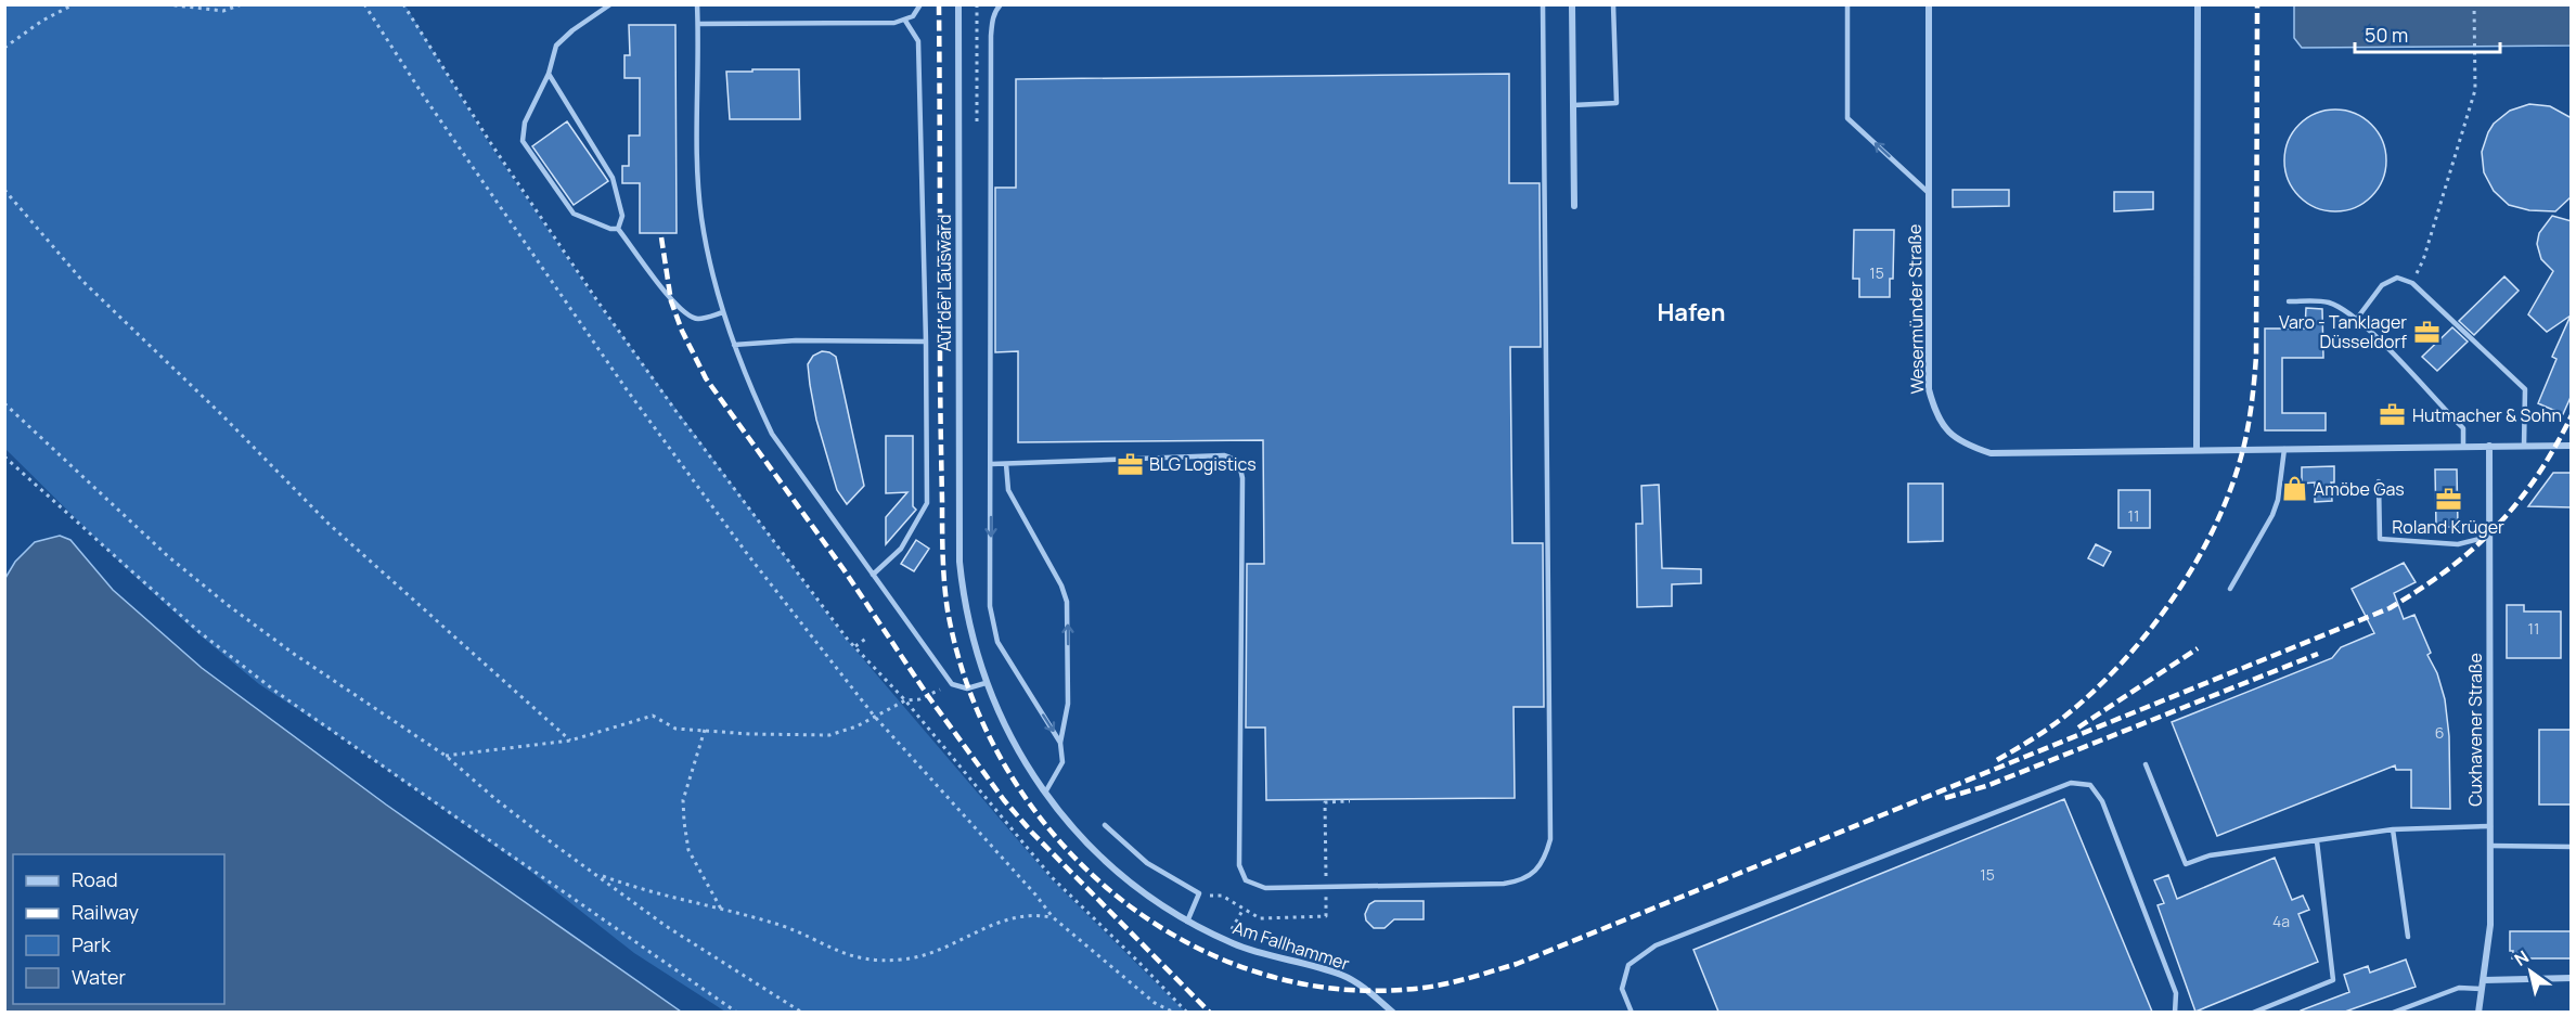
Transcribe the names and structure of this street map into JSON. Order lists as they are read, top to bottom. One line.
{"streets":{"street":["Auf der Lausward","Wesermünder Straße","Cuxhavener Straße","Am Fallhammer"]},"crossings":[["Auf der Lausward","Am Fallhammer"],["Wesermünder Straße","Cuxhavener Straße"]],"districts":["Hafen"],"places":{"office":["Varo - Tanklager Düsseldorf","Hutmacher & Sohn","BLG Logistics","Roland Krüger"],"shop":["Amöbe Gas"]},"house_numbers":["15","11","11","6","15","4a"],"legend":["Road","Railway","Park","Water"],"scale_bar":"50 m","north":"top left"}
